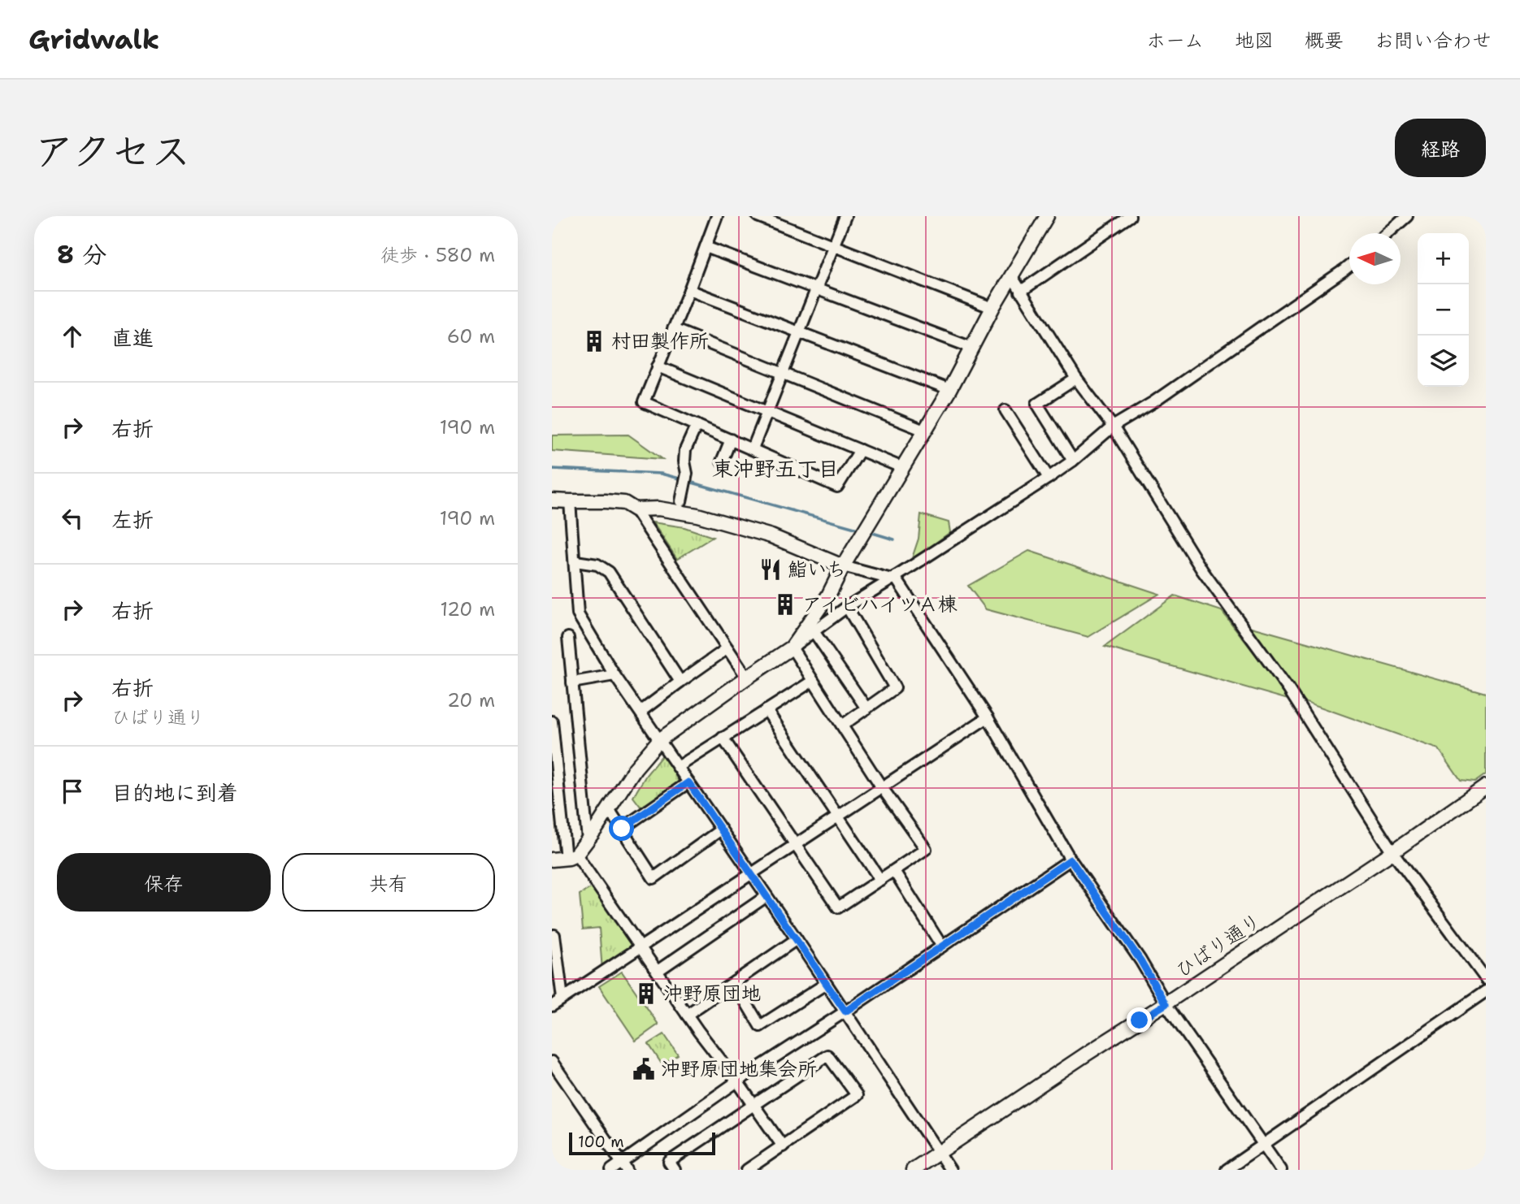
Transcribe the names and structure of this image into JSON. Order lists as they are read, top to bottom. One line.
{"streets":{"street":["ひばり通り"]},"districts":["東沖野五丁目"],"places":{"building":["村田製作所","アイビハイツＡ棟","沖野原団地"],"restaurant":["鮨いち"],"public building":["沖野原団地集会所"]},"scale_bar":"100 m","north":"left","page":{"header":"Gridwalk","nav":["ホーム","地図","概要","お問い合わせ"],"title":"アクセス","buttons":["経路",["保存","共有"]],"heading":["8 分","徒歩 · 580 m"],"map_buttons":["+","−"],"list":[["直進","60 m"],["右折","190 m"],["左折","190 m"],["右折","120 m"],["右折","ひばり通り","20 m"],"目的地に到着"],"scale":"100 m"}}
